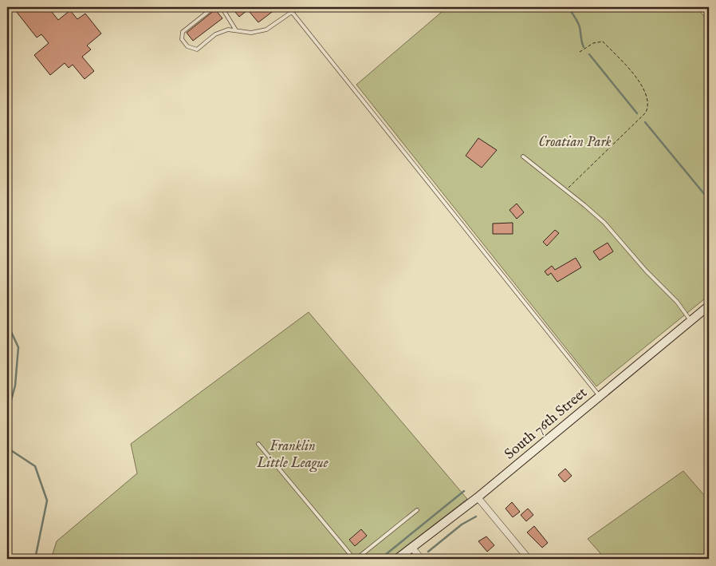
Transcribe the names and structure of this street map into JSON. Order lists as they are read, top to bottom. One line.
{"streets":{"main road":["South 76th Street"]},"parks":["Croatian Park","Franklin Little League"]}
